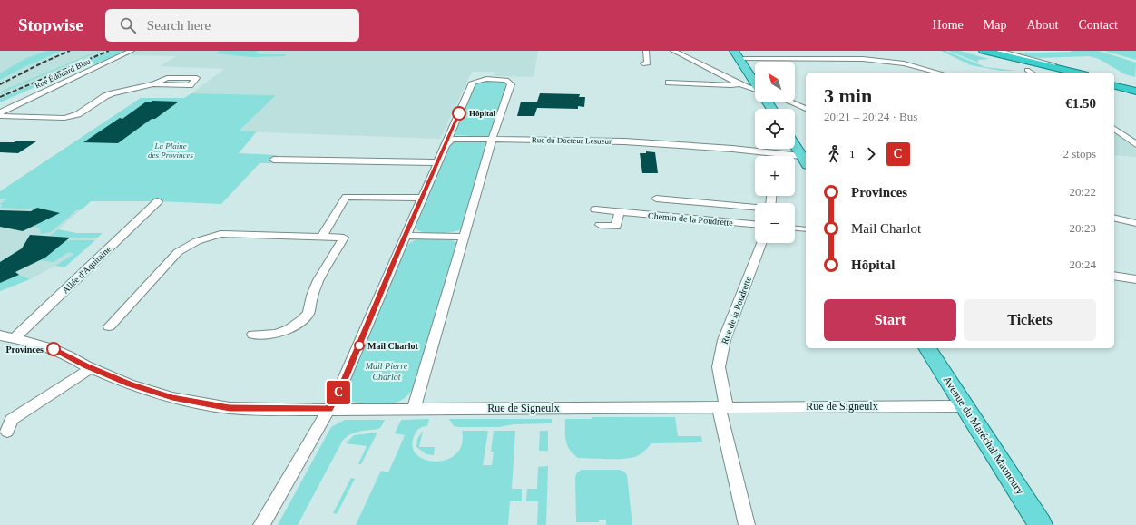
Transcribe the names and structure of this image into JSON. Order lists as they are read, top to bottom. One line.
{"streets":{"main road":["Avenue du Maréchal Maunoury"],"street":["Rue Édouard Blau","Rue du Docteur Lesueur","Chemin de la Poudrette","Allée d'Aquitaine","Rue de la Poudrette","Rue de Signeulx"]},"crossings":[["Allée d'Aquitaine","Rue de Signeulx"],["Rue de la Poudrette","Rue de Signeulx"],["Rue de Signeulx","Avenue du Maréchal Maunoury"]],"parks":["La Plaine des Provinces","Mail Pierre Charlot"],"places":["Hôpital","Mail Charlot","Provinces"],"lines":["bus line C"],"north":"top left","page":{"header":"Stopwise","search":"Search here","nav":["Home","Map","About","Contact"],"on_map":"C","map_buttons":["+","−"],"heading":["3 min","20:21 – 20:24 · Bus","€1.50"],"legs":["1","C","2 stops"],"list":[{"name":"Provinces","value":"20:22"},{"name":"Mail Charlot","value":"20:23"},{"name":"Hôpital","value":"20:24"}],"buttons":["Start","Tickets"]}}
